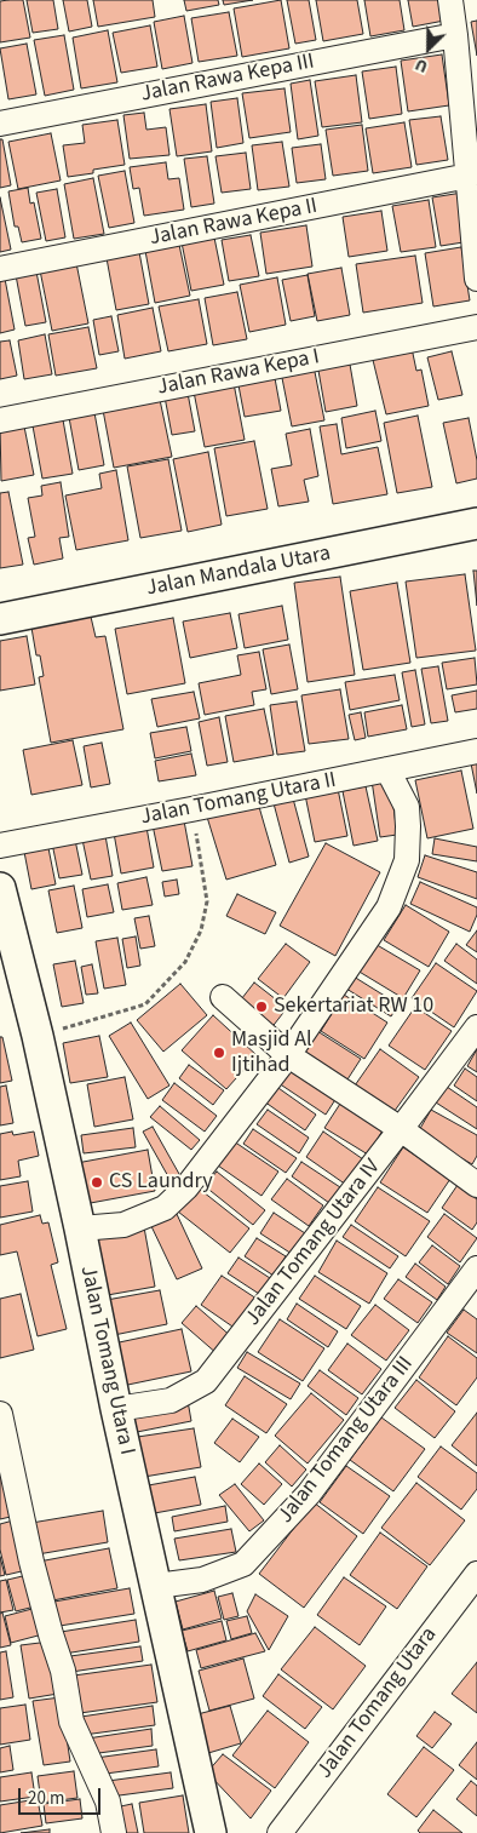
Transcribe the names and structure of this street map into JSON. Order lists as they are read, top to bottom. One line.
{"streets":{"street":["Jalan Rawa Kepa III","Jalan Rawa Kepa II","Jalan Rawa Kepa I","Jalan Mandala Utara","Jalan Tomang Utara II","Jalan Tomang Utara IV","Jalan Tomang Utara I","Jalan Tomang Utara III","Jalan Tomang Utara"]},"crossings":[["Jalan Tomang Utara IV","Jalan Tomang Utara I"],["Jalan Tomang Utara I","Jalan Tomang Utara III"]],"places":["Sekertariat RW 10","Masjid Al Ijtihad","CS Laundry"],"scale_bar":"20 m","north":"bottom left"}
